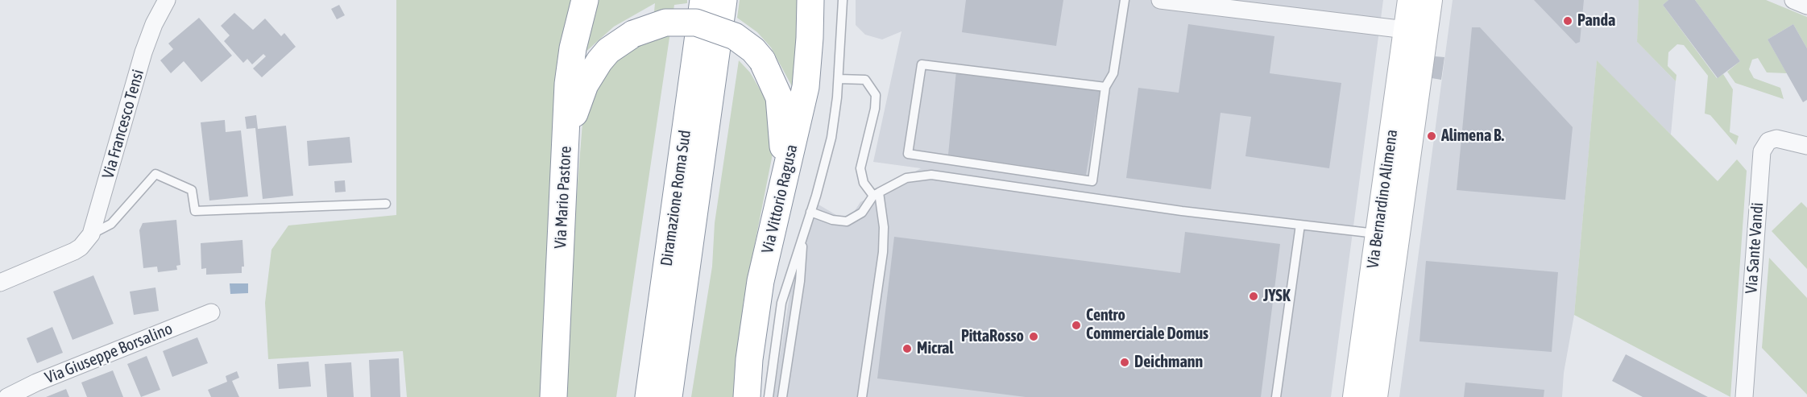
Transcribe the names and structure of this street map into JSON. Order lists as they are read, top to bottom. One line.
{"streets":{"highway":["Via Mario Pastore","Diramazione Roma Sud","Via Vittorio Ragusa"],"street":["Via Francesco Tensi","Via Bernardino Alimena","Via Sante Vandi","Via Giuseppe Borsalino"]},"places":["Panda","Alimena B.","JYSK","Centro Commerciale Domus","PittaRosso","Micral","Deichmann"]}
